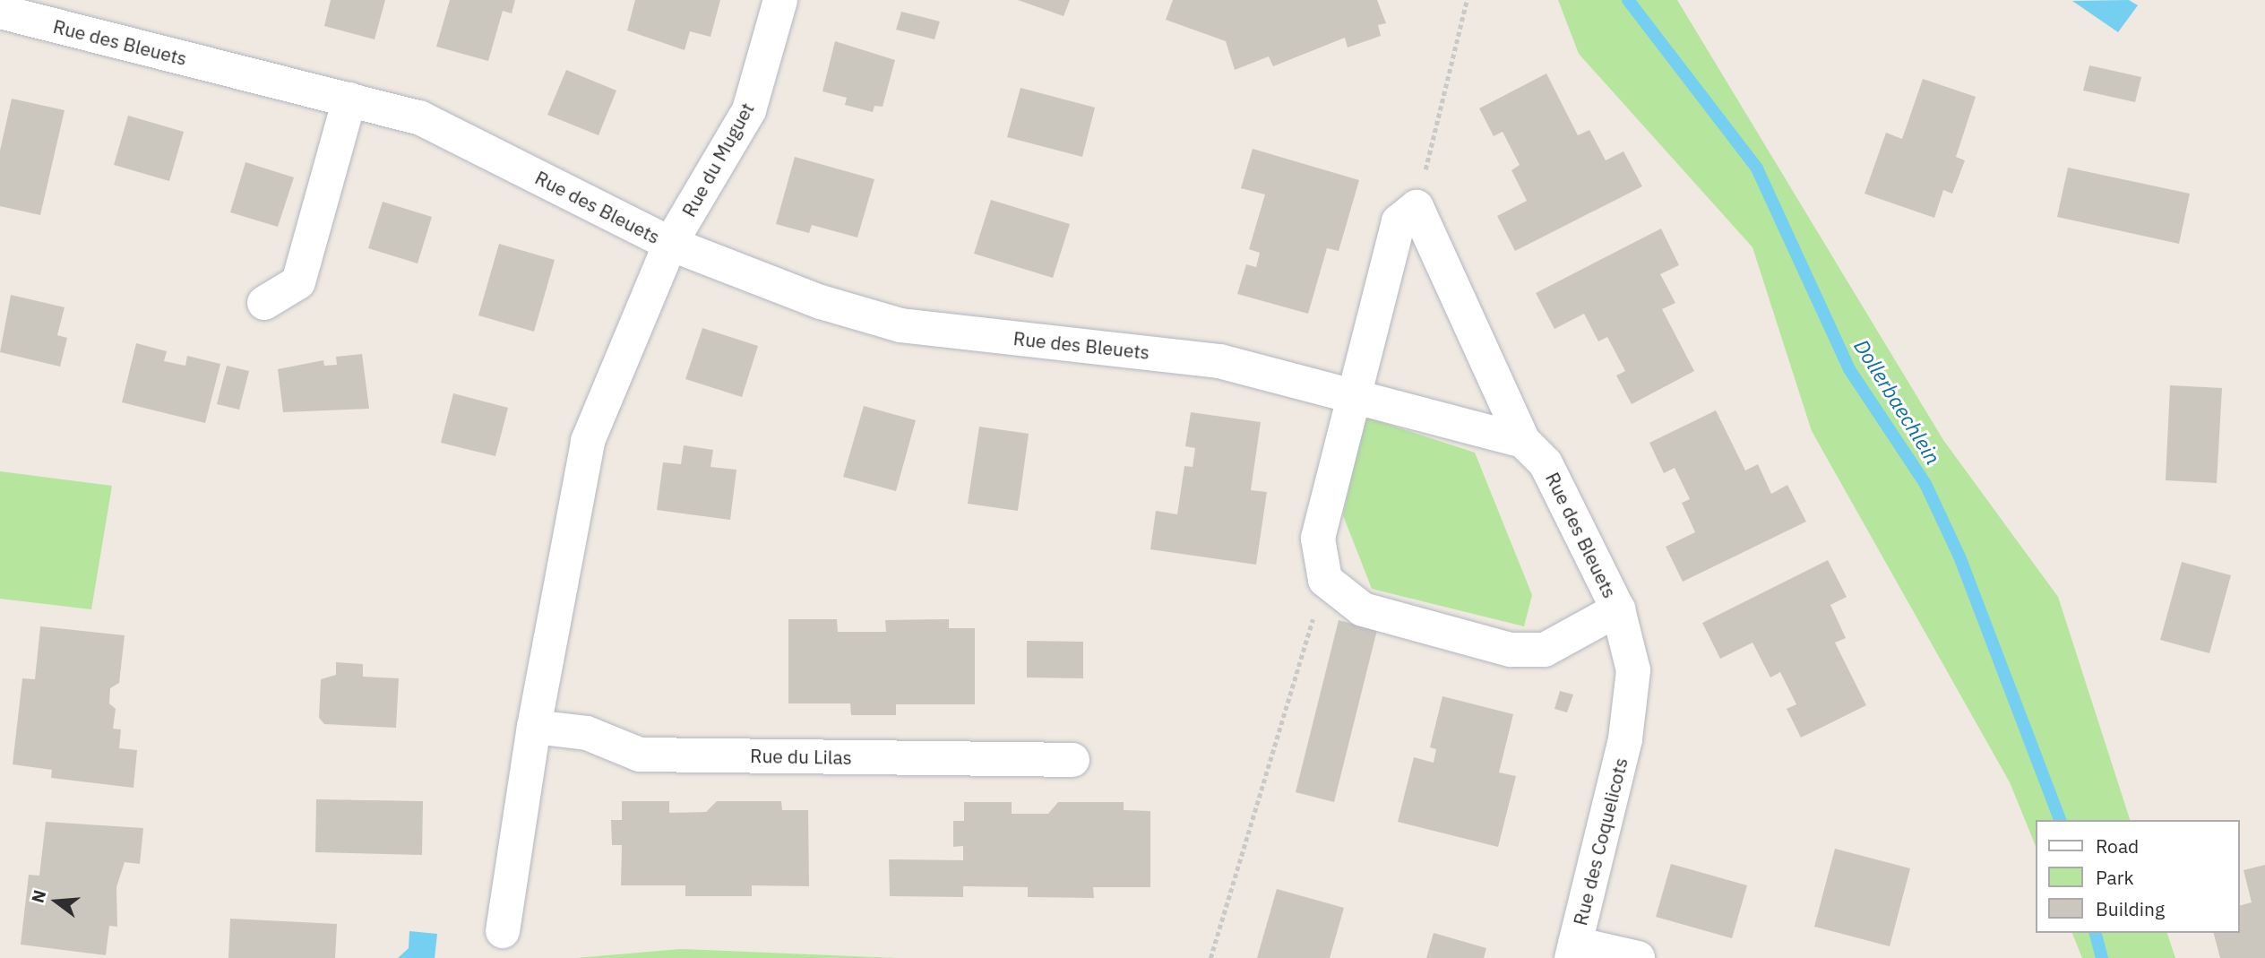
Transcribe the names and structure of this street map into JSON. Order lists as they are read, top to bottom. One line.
{"streets":{"street":["Rue des Bleuets","Rue du Muguet","Rue du Lilas","Rue des Coquelicots"]},"crossings":[["Rue des Bleuets","Rue du Muguet"],["Rue des Bleuets","Rue des Coquelicots"]],"water":["Dollerbaechlein"],"legend":["Road","Park","Building"],"north":"left"}
